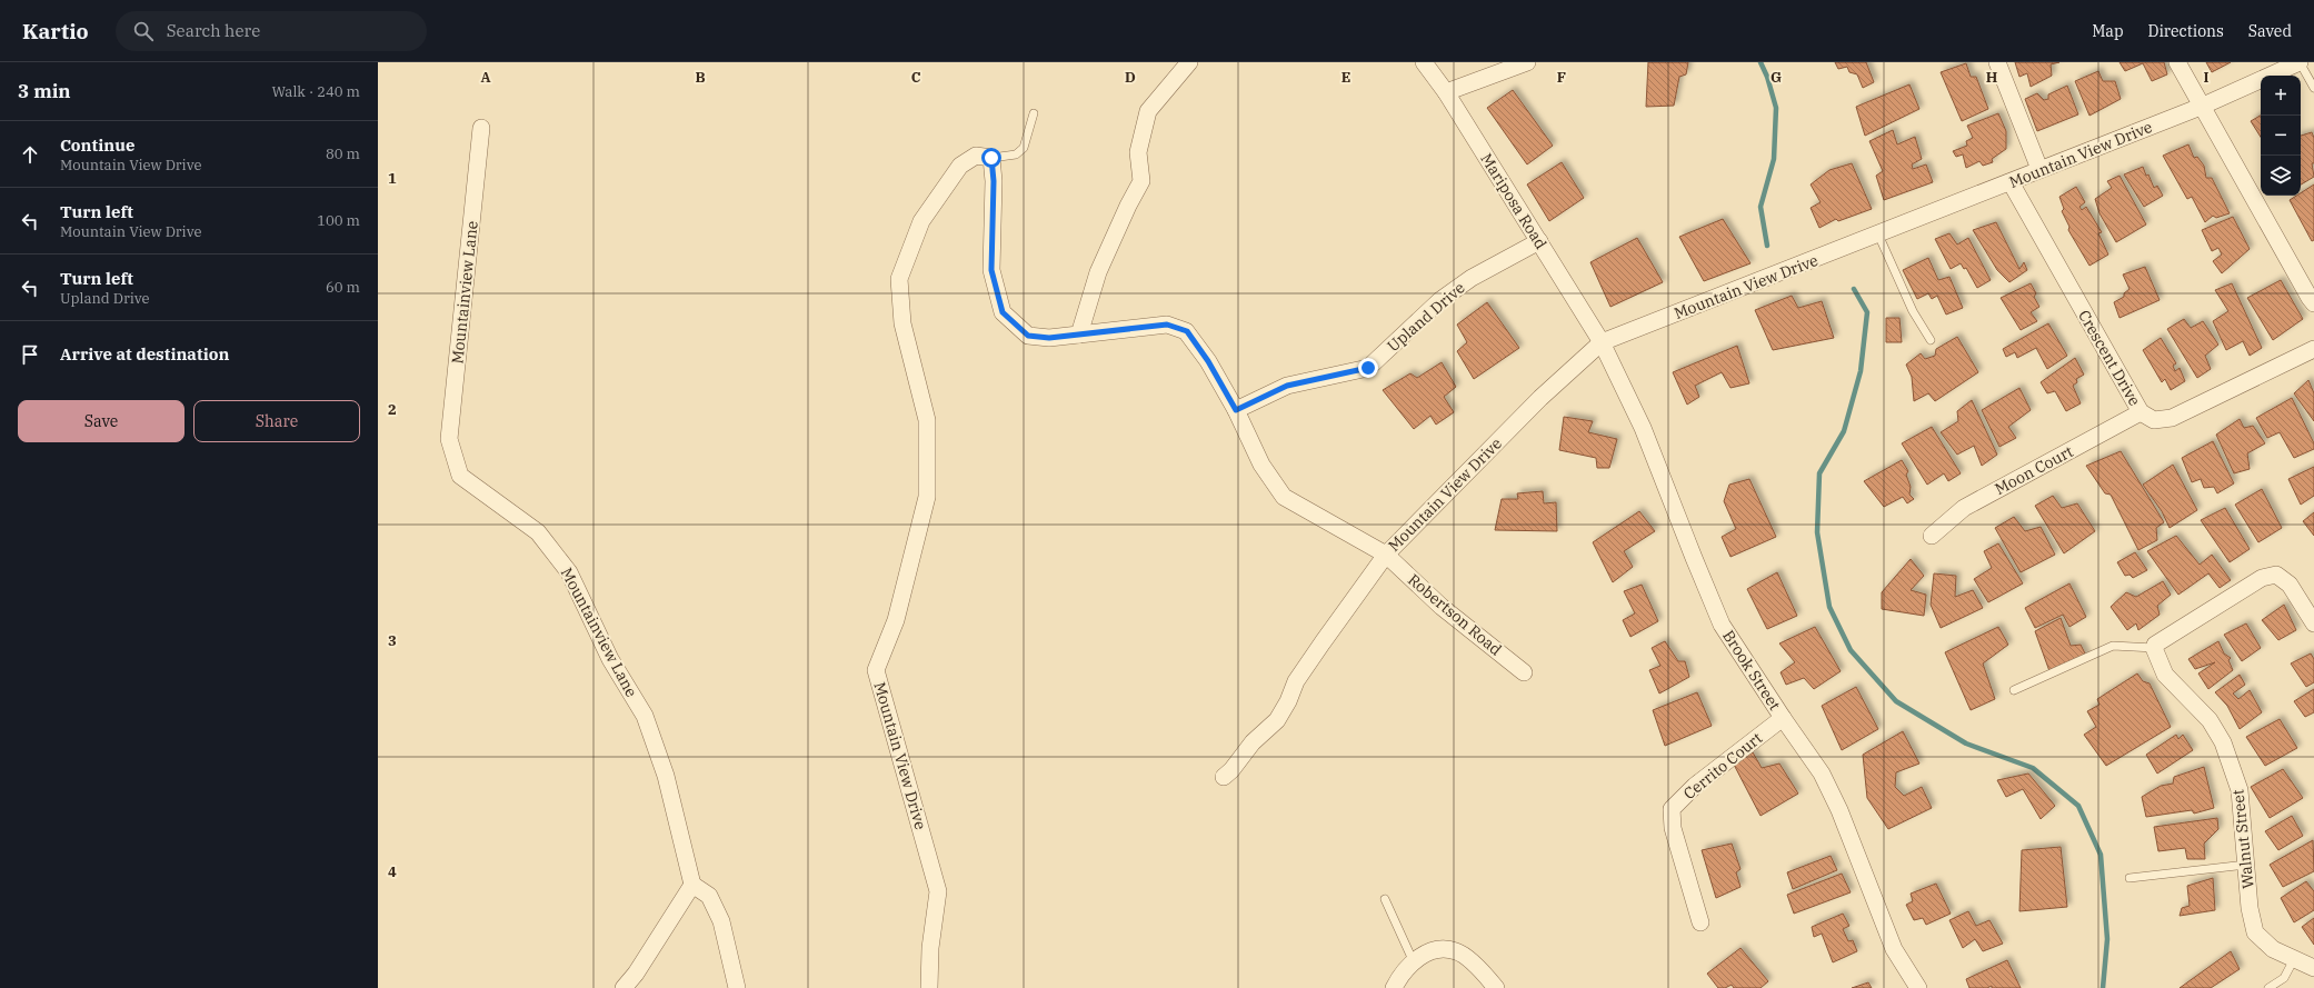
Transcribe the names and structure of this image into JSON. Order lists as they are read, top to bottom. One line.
{"streets":{"street":["Mountain View Drive","Mariposa Road","Mountainview Lane","Upland Drive","Crescent Drive","Moon Court","Robertson Road","Brook Street","Cerrito Court","Walnut Street"]},"crossings":[["Mountain View Drive","Mariposa Road"],["Mountain View Drive","Upland Drive"],["Mountain View Drive","Crescent Drive"],["Mountain View Drive","Robertson Road"],["Mountain View Drive","Brook Street"],["Mariposa Road","Upland Drive"],["Mariposa Road","Brook Street"],["Crescent Drive","Moon Court"],["Brook Street","Cerrito Court"]],"page":{"header":"Kartio","search":"Search here","nav":["Map","Directions","Saved"],"heading":["3 min","Walk · 240 m"],"map_buttons":["+","−"],"list":[["Continue","Mountain View Drive","80 m"],["Turn left","Mountain View Drive","100 m"],["Turn left","Upland Drive","60 m"],"Arrive at destination"],"buttons":["Save","Share"]},"grid":{"columns":["A","B","C","D","E","F","G","H","I"],"rows":["1","2","3","4"]}}
